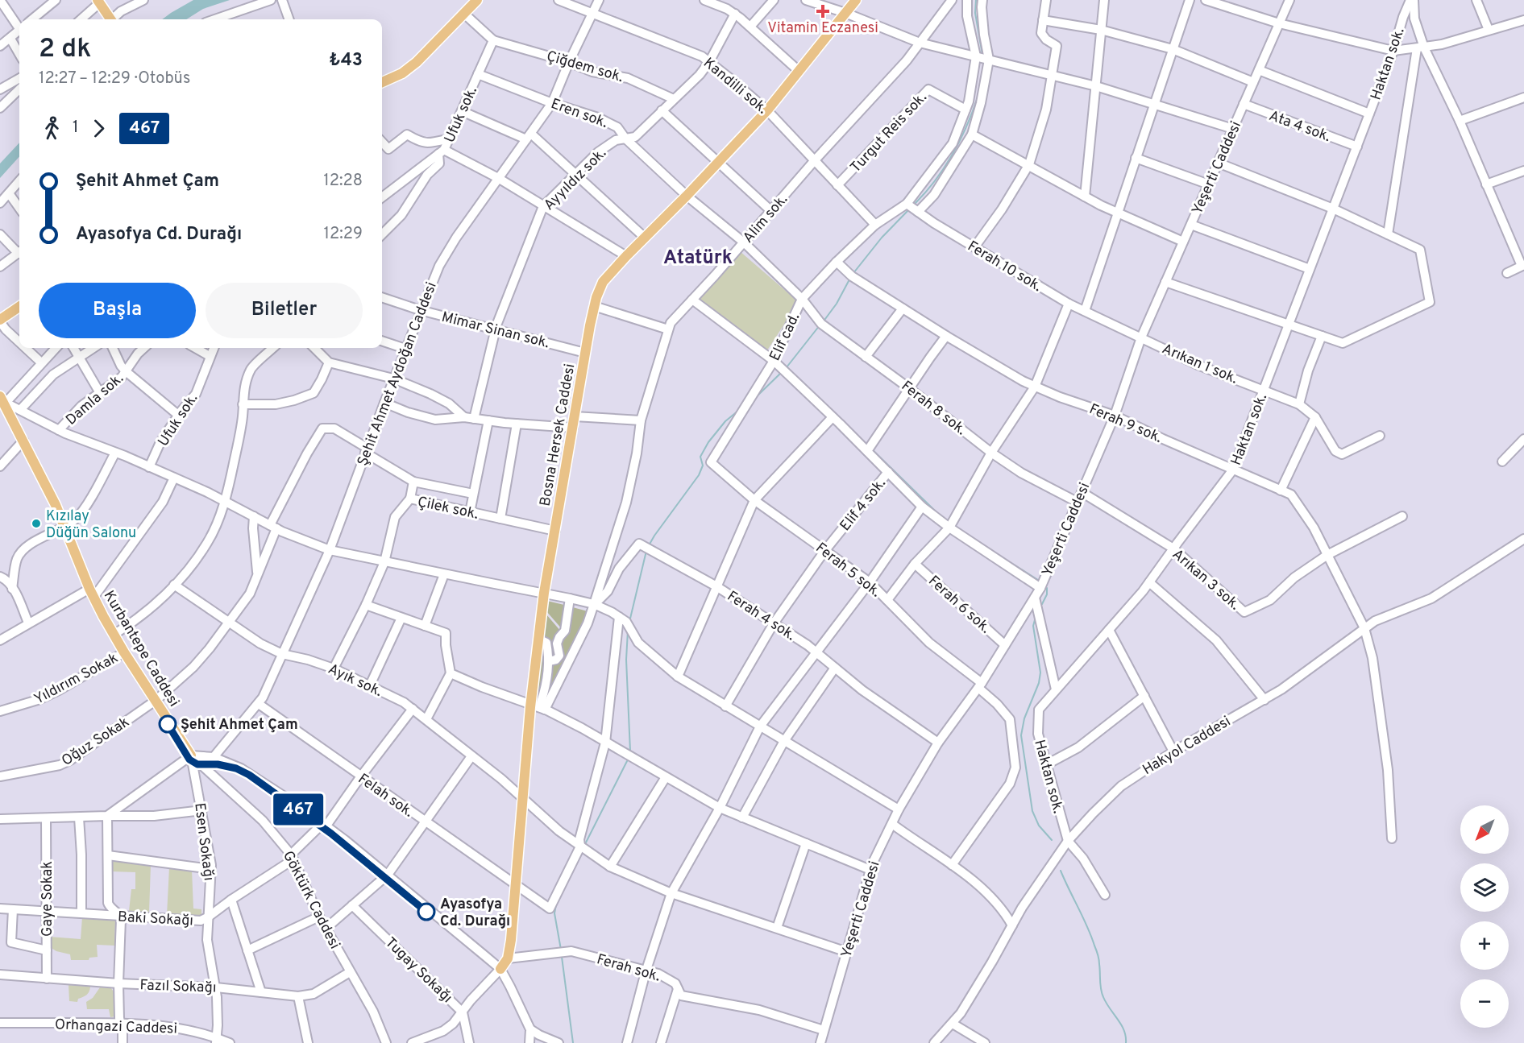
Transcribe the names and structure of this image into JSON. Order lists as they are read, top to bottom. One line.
{"streets":{"main road":["Bosna Hersek Caddesi","Kurbantepe Caddesi"],"street":["Haktan sok.","Çiğdem sok.","Kandilli sok.","Eren sok.","Ufuk sok.","Ata 4 sok.","Turgut Reis sok.","Yeşerti Caddesi","Ayyıldız sok.","Alim sok.","Ferah 10 sok.","Mimar Sinan sok.","Elif cad.","Arıkan 1 sok.","Şehit Ahmet Aydoğan Caddesi","Damla sok.","Ferah 8 sok.","Ferah 9 sok.","Elif 4 sok.","Çilek sok.","Ferah 5 sok.","Arıkan 3 sok.","Ferah 6 sok.","Ferah 4 sok.","Yıldırım Sokak","Ayık sok.","Oğuz Sokak","Hakyol Caddesi","Felah sok.","Esen Sokağı","Gaye Sokak","Göktürk Caddesi","Baki Sokağı","Ferah sok.","Tugay Sokağı","Fazıl Sokağı","Orhangazi Caddesi"]},"crossings":[["Haktan sok.","Ata 4 sok."],["Haktan sok.","Arıkan 1 sok."],["Haktan sok.","Ferah 9 sok."],["Haktan sok.","Arıkan 3 sok."],["Haktan sok.","Hakyol Caddesi"],["Çiğdem sok.","Ufuk sok."],["Çiğdem sok.","Ayyıldız sok."],["Çiğdem sok.","Şehit Ahmet Aydoğan Caddesi"],["Kandilli sok.","Turgut Reis sok."],["Kandilli sok.","Ayyıldız sok."],["Kandilli sok.","Alim sok."],["Kandilli sok.","Elif cad."],["Kandilli sok.","Şehit Ahmet Aydoğan Caddesi"],["Kandilli sok.","Bosna Hersek Caddesi"],["Eren sok.","Ufuk sok."],["Eren sok.","Ayyıldız sok."],["Eren sok.","Alim sok."],["Eren sok.","Şehit Ahmet Aydoğan Caddesi"],["Eren sok.","Ferah 8 sok."],["Eren sok.","Bosna Hersek Caddesi"],["Ata 4 sok.","Yeşerti Caddesi"],["Yeşerti Caddesi","Ferah 10 sok."],["Yeşerti Caddesi","Arıkan 1 sok."],["Yeşerti Caddesi","Ferah 8 sok."],["Yeşerti Caddesi","Ferah 9 sok."],["Yeşerti Caddesi","Ferah 5 sok."],["Yeşerti Caddesi","Arıkan 3 sok."],["Yeşerti Caddesi","Ferah 6 sok."],["Yeşerti Caddesi","Ferah 4 sok."],["Yeşerti Caddesi","Ayık sok."],["Yeşerti Caddesi","Ferah sok."],["Ayyıldız sok.","Mimar Sinan sok."],["Alim sok.","Ferah 8 sok."],["Alim sok.","Ferah 4 sok."],["Ferah 10 sok.","Arıkan 1 sok."],["Mimar Sinan sok.","Şehit Ahmet Aydoğan Caddesi"],["Mimar Sinan sok.","Bosna Hersek Caddesi"],["Elif cad.","Ferah 8 sok."],["Elif cad.","Ferah 9 sok."],["Elif cad.","Ferah 5 sok."],["Şehit Ahmet Aydoğan Caddesi","Ayık sok."],["Şehit Ahmet Aydoğan Caddesi","Oğuz Sokak"],["Şehit Ahmet Aydoğan Caddesi","Felah sok."],["Ferah 9 sok.","Arıkan 3 sok."],["Ferah 9 sok.","Hakyol Caddesi"],["Bosna Hersek Caddesi","Çilek sok."],["Bosna Hersek Caddesi","Ayık sok."],["Bosna Hersek Caddesi","Felah sok."],["Bosna Hersek Caddesi","Ferah sok."],["Elif 4 sok.","Ferah 5 sok."],["Elif 4 sok.","Ferah 4 sok."],["Çilek sok.","Ayık sok."],["Kurbantepe Caddesi","Yıldırım Sokak"],["Kurbantepe Caddesi","Oğuz Sokak"],["Kurbantepe Caddesi","Esen Sokağı"],["Kurbantepe Caddesi","Göktürk Caddesi"],["Ayık sok.","Oğuz Sokak"],["Ayık sok.","Felah sok."],["Ayık sok.","Baki Sokağı"],["Felah sok.","Baki Sokağı"],["Esen Sokağı","Göktürk Caddesi"],["Esen Sokağı","Baki Sokağı"],["Esen Sokağı","Fazıl Sokağı"],["Esen Sokağı","Orhangazi Caddesi"],["Gaye Sokak","Baki Sokağı"],["Gaye Sokak","Fazıl Sokağı"],["Göktürk Caddesi","Baki Sokağı"],["Göktürk Caddesi","Fazıl Sokağı"]],"districts":["Atatürk"],"places":{"health":["Vitamin Eczanesi"],"other":["Kızılay Düğün Salonu","Şehit Ahmet Çam","Ayasofya Cd. Durağı"]},"lines":["bus line 467"],"north":"bottom left","page":{"on_map":"467","heading":["2 dk","12:27 – 12:29 · Otobüs","₺43"],"legs":["1","467"],"list":[{"name":"Şehit Ahmet Çam","value":"12:28"},{"name":"Ayasofya Cd. Durağı","value":"12:29"}],"buttons":["Başla","Biletler"],"map_buttons":["+","−"]}}
